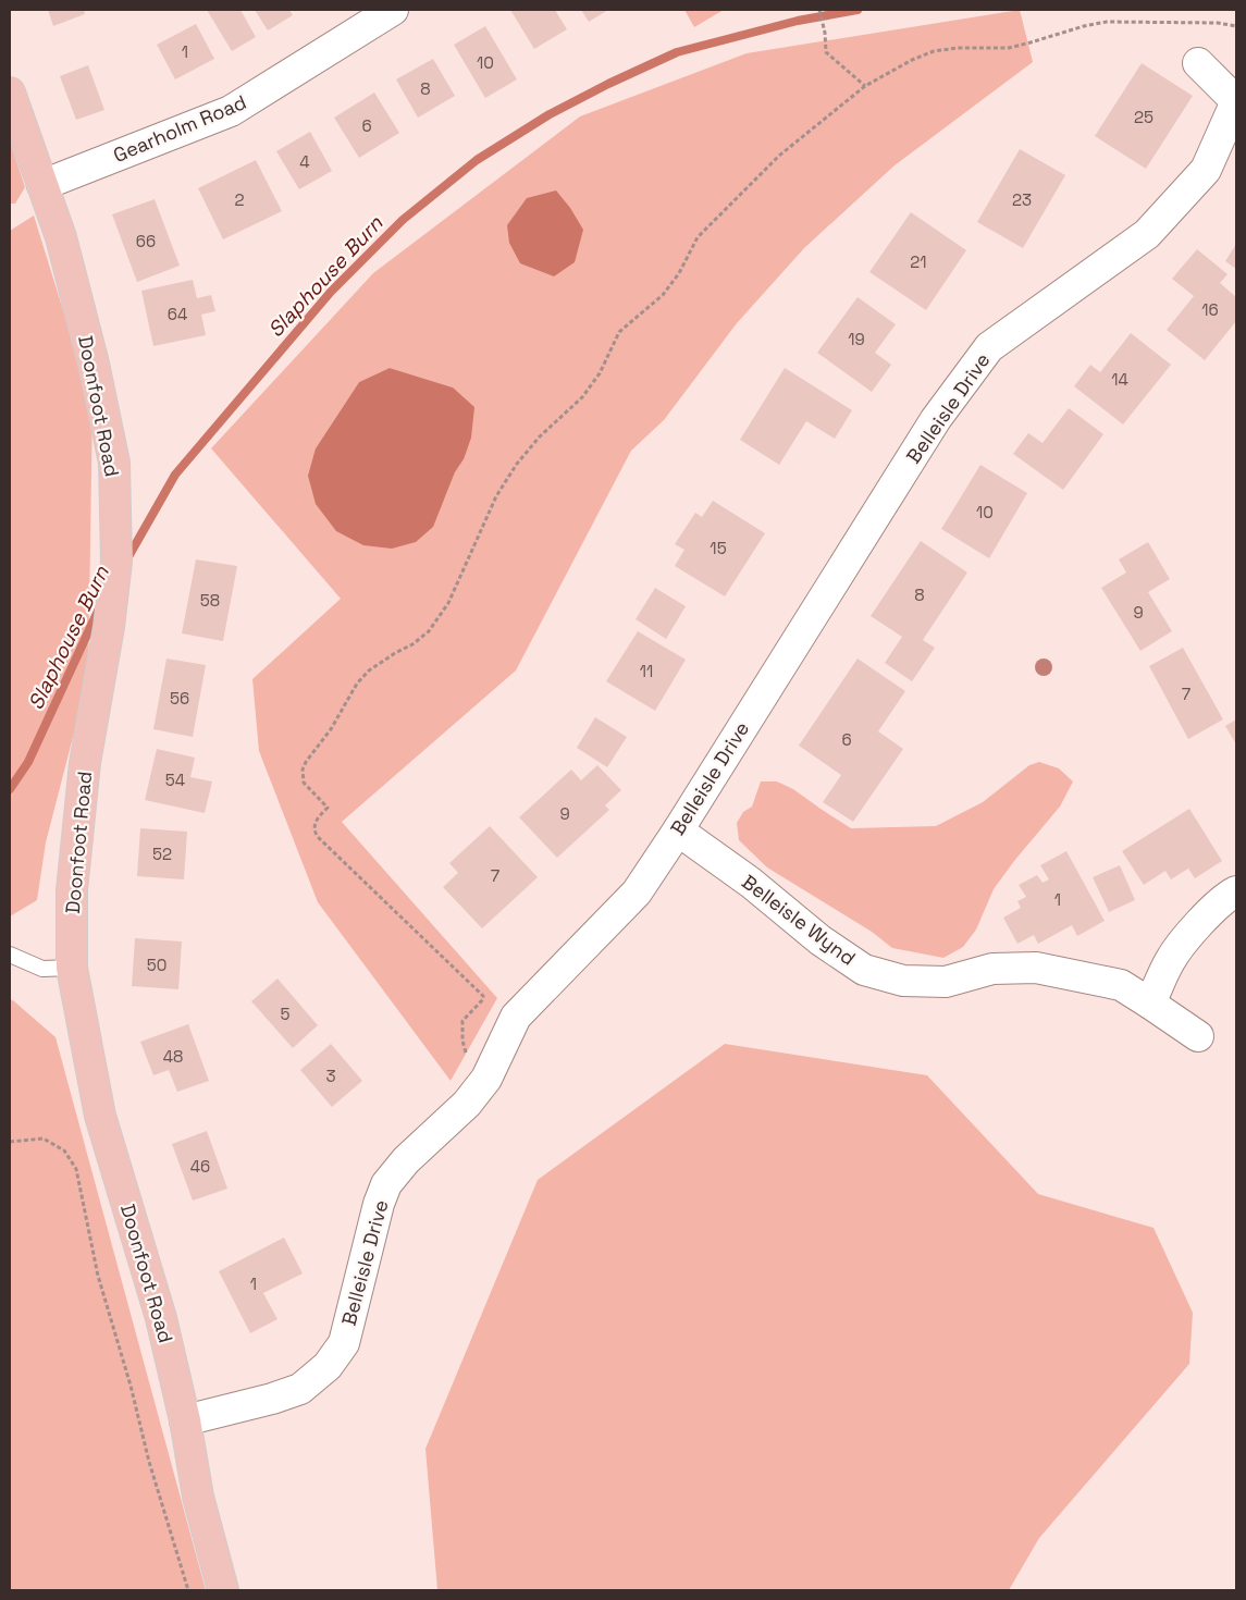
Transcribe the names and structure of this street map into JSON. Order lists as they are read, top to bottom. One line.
{"streets":{"main road":["Doonfoot Road"],"street":["Gearholm Road","Belleisle Drive","Belleisle Wynd"]},"crossings":[["Gearholm Road","Doonfoot Road"],["Doonfoot Road","Belleisle Drive"],["Belleisle Drive","Belleisle Wynd"]],"water":["Slaphouse Burn"],"house_numbers":["1","10","8","25","6","4","2","23","66","21","16","64","19","14","10","15","8","58","9","11","7","56","6","54","9","52","7","1","50","5","48","3","46","1"]}
